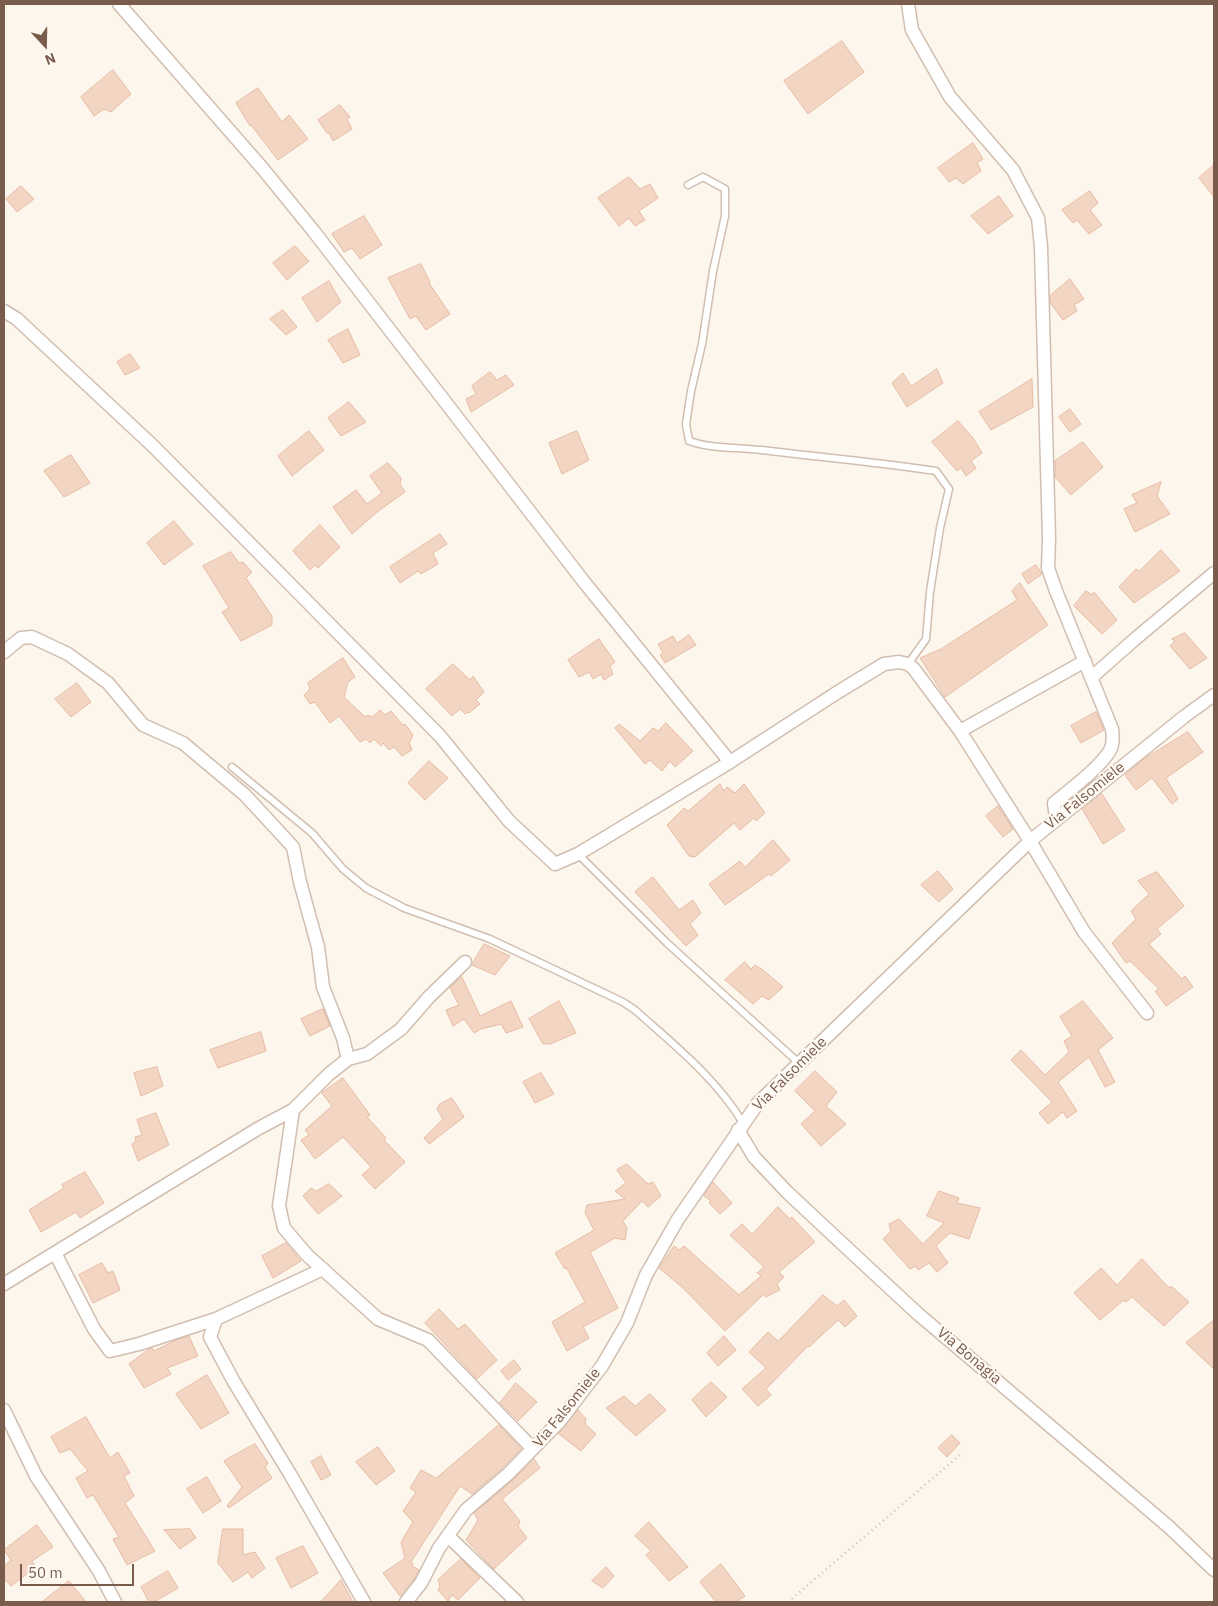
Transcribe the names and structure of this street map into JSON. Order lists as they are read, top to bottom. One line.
{"streets":{"street":["Via Falsomiele","Via Bonagia"]},"crossings":[["Via Falsomiele","Via Bonagia"]],"scale_bar":"50 m","north":"bottom"}
